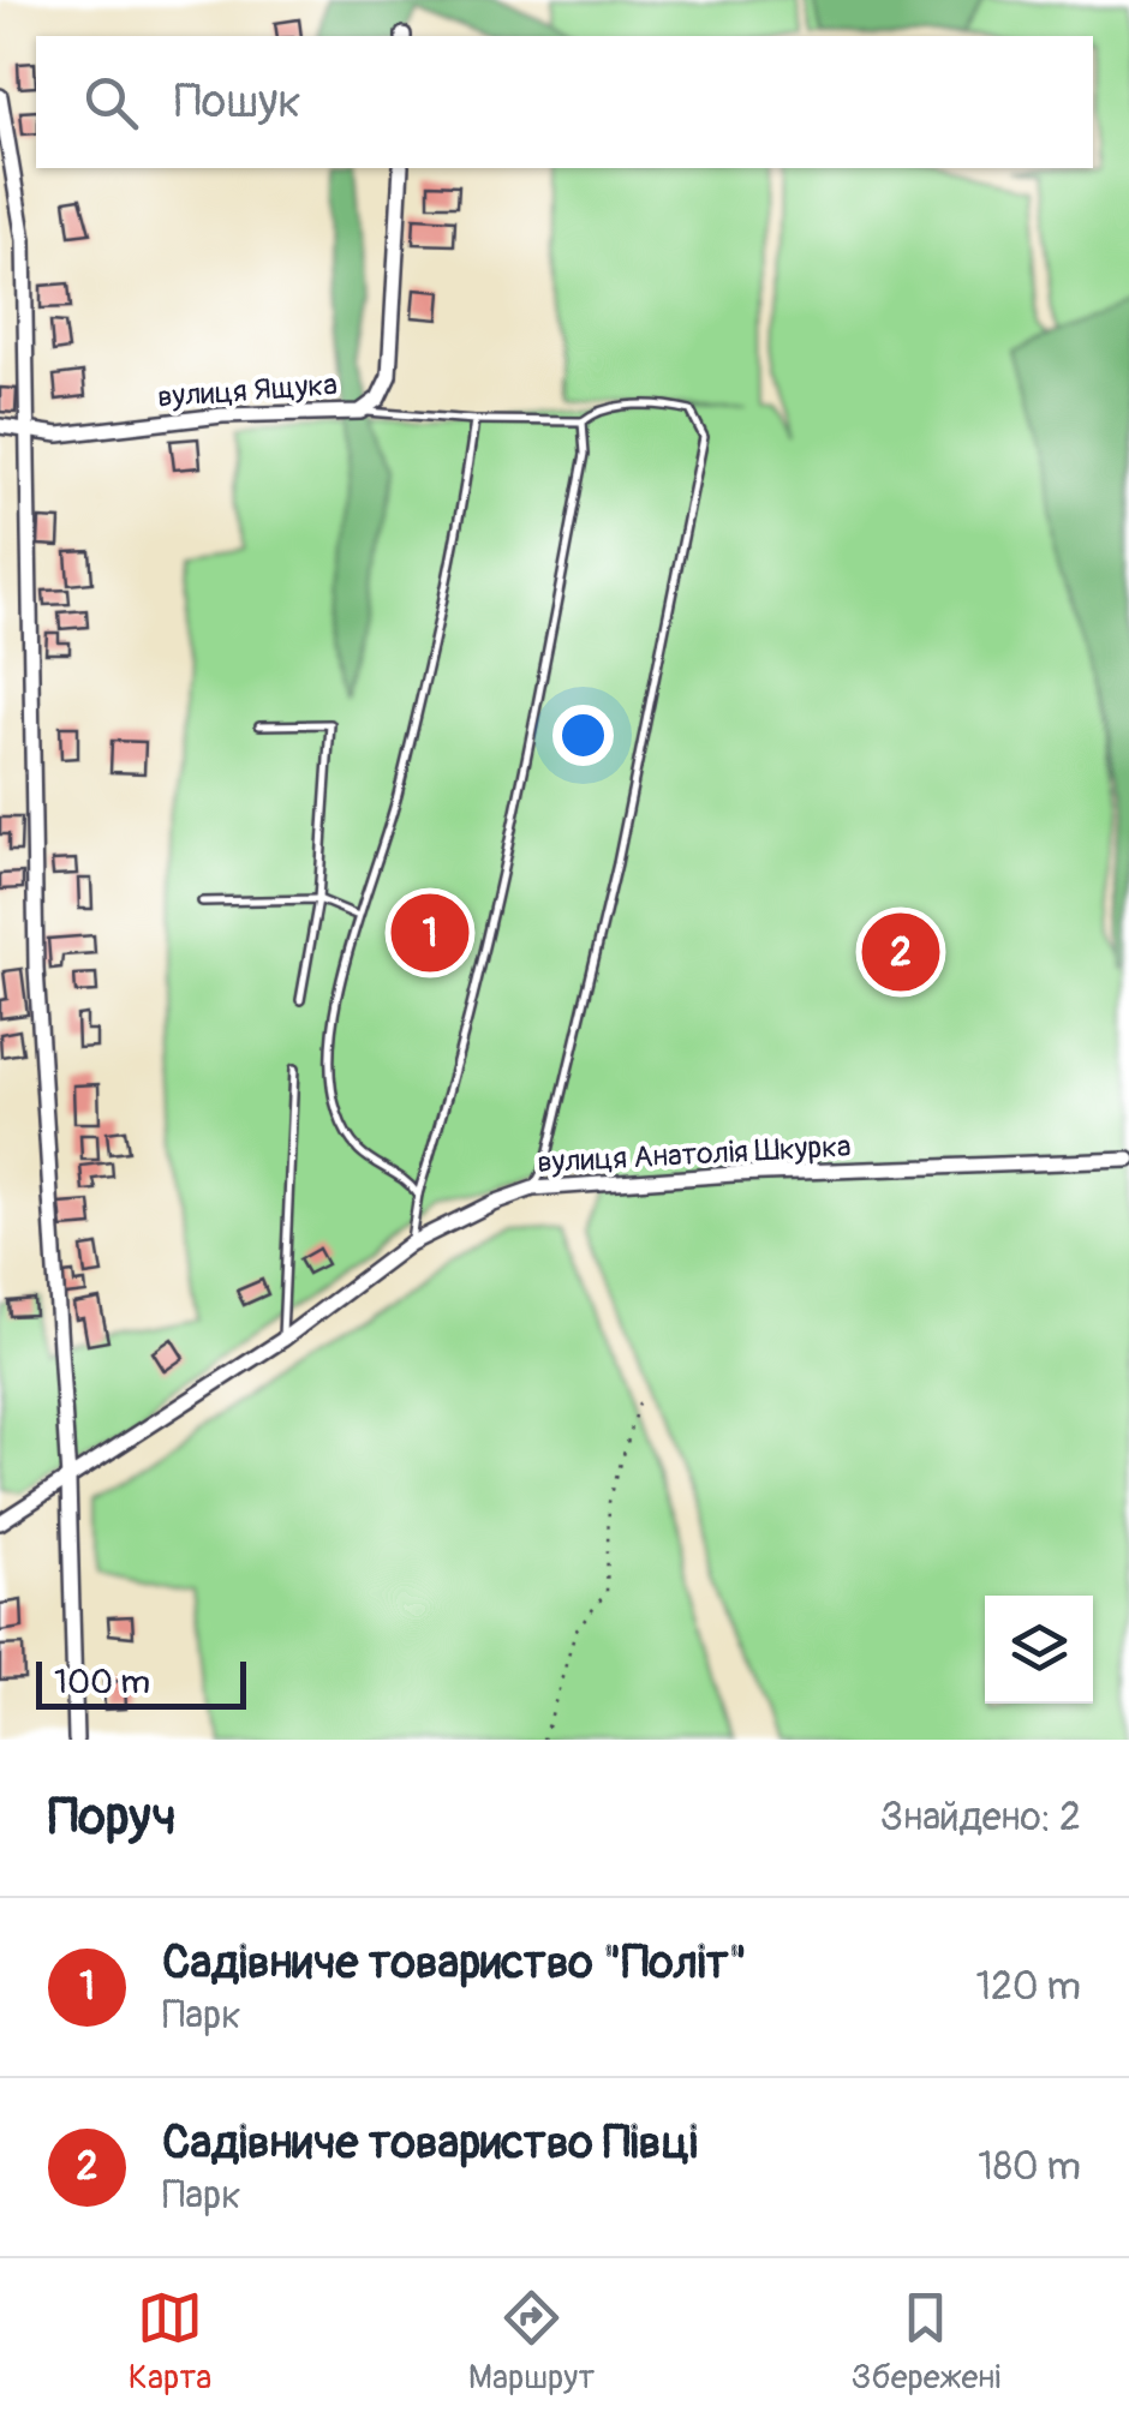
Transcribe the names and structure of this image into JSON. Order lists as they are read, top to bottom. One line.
{"streets":{"street":["вулиця Ящука","вулиця Анатолія Шкурка"]},"scale_bar":"100 m","page":{"search":"Пошук","pins":["1","2"],"scale":"100 m","heading":["Поруч","Знайдено: 2"],"list":[{"mark":"1","name":"Садівниче товариство \"Політ\"","note":"Парк","value":"120 m"},{"mark":"2","name":"Садівниче товариство Півці","note":"Парк","value":"180 m"}],"nav":["Карта","Маршрут","Збережені"]}}
